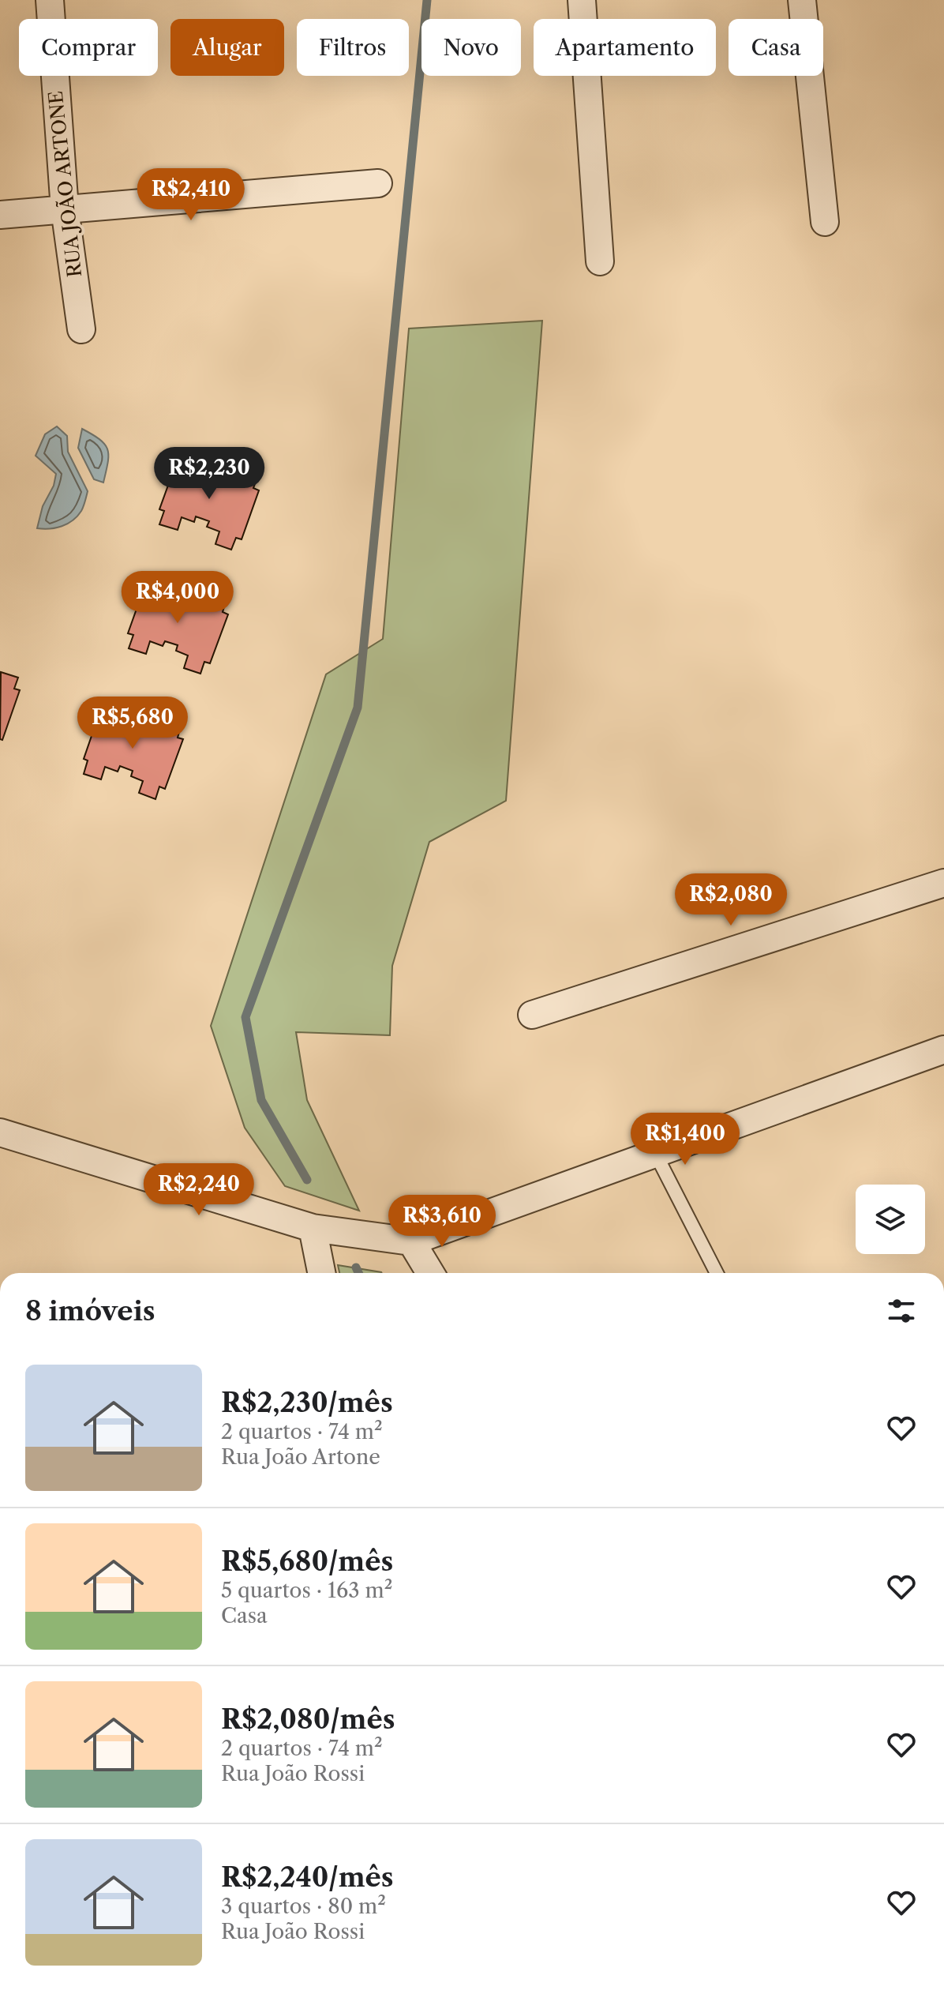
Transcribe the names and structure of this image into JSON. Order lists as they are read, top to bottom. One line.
{"streets":{"street":["RUA JOÃO ARTONE"]},"page":{"chip":["Comprar","Alugar","Filtros","Novo","Apartamento","Casa"],"price":["R$2,410","R$2,230","R$4,000","R$5,680","R$2,080","R$1,400","R$2,240","R$3,610"],"heading":"8 imóveis","list":[{"name":"R$2,230/mês","note":"2 quartos · 74 m² · Rua João Artone"},{"name":"R$5,680/mês","note":"5 quartos · 163 m² · Casa"},{"name":"R$2,080/mês","note":"2 quartos · 74 m² · Rua João Rossi"},{"name":"R$2,240/mês","note":"3 quartos · 80 m² · Rua João Rossi"}]}}
